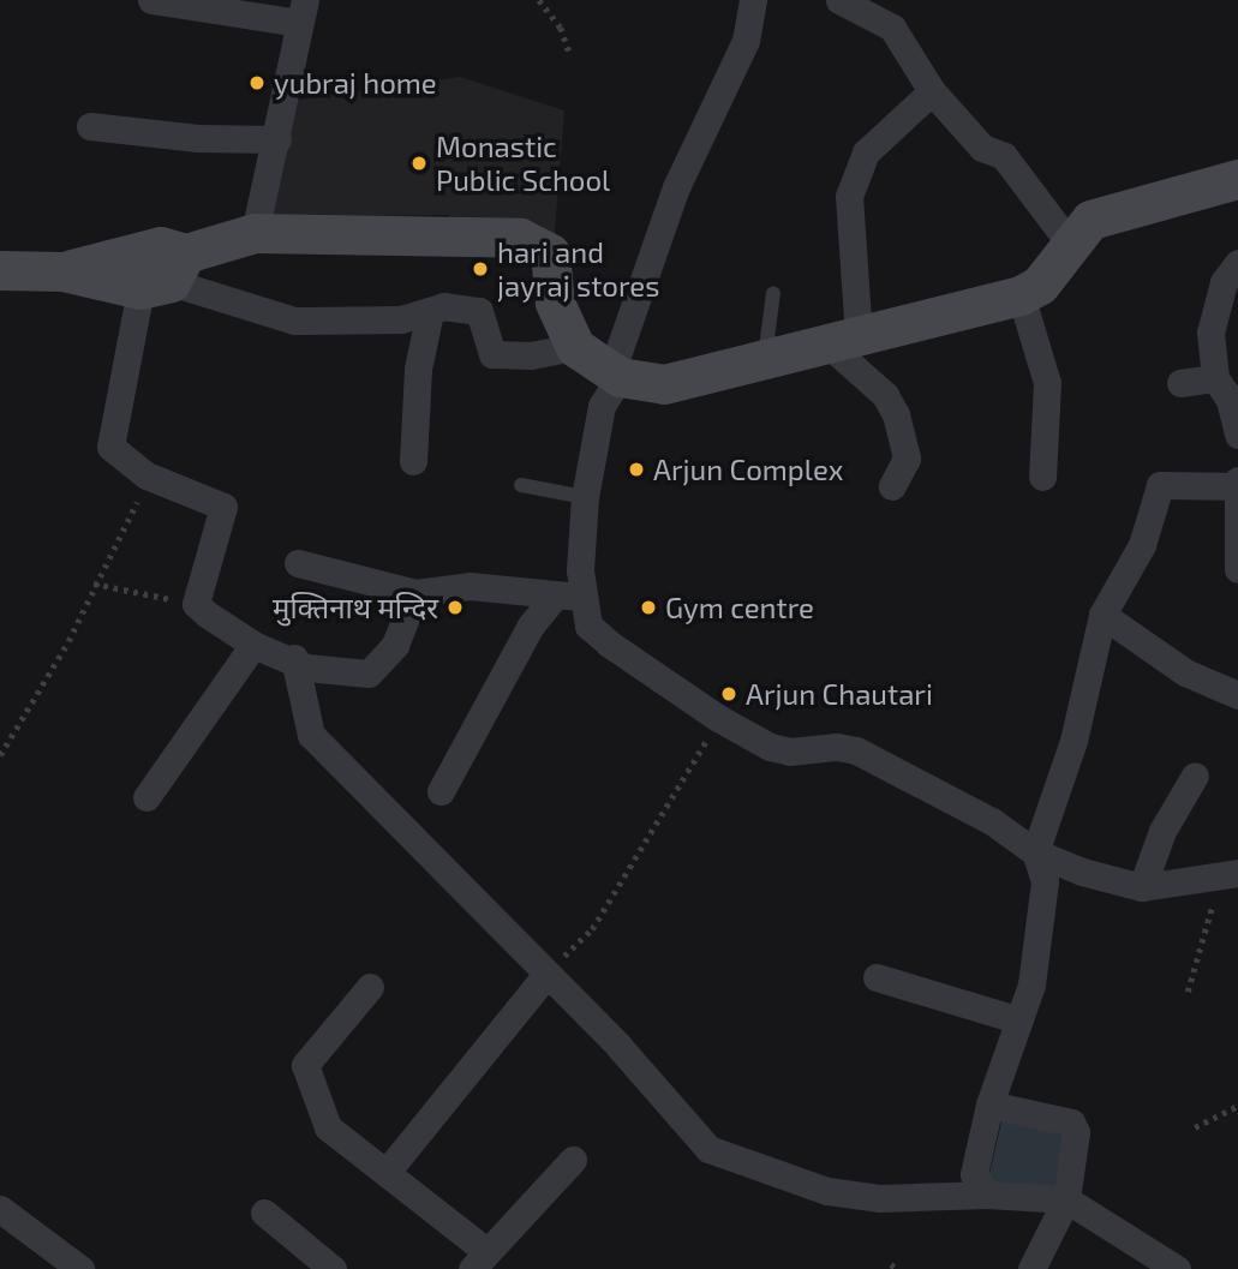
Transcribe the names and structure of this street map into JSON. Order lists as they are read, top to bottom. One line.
{"places":["yubraj home","Monastic Public School","hari and jayraj stores","Arjun Complex","मुक्तिनाथ मन्दिर","Gym centre","Arjun Chautari"]}
